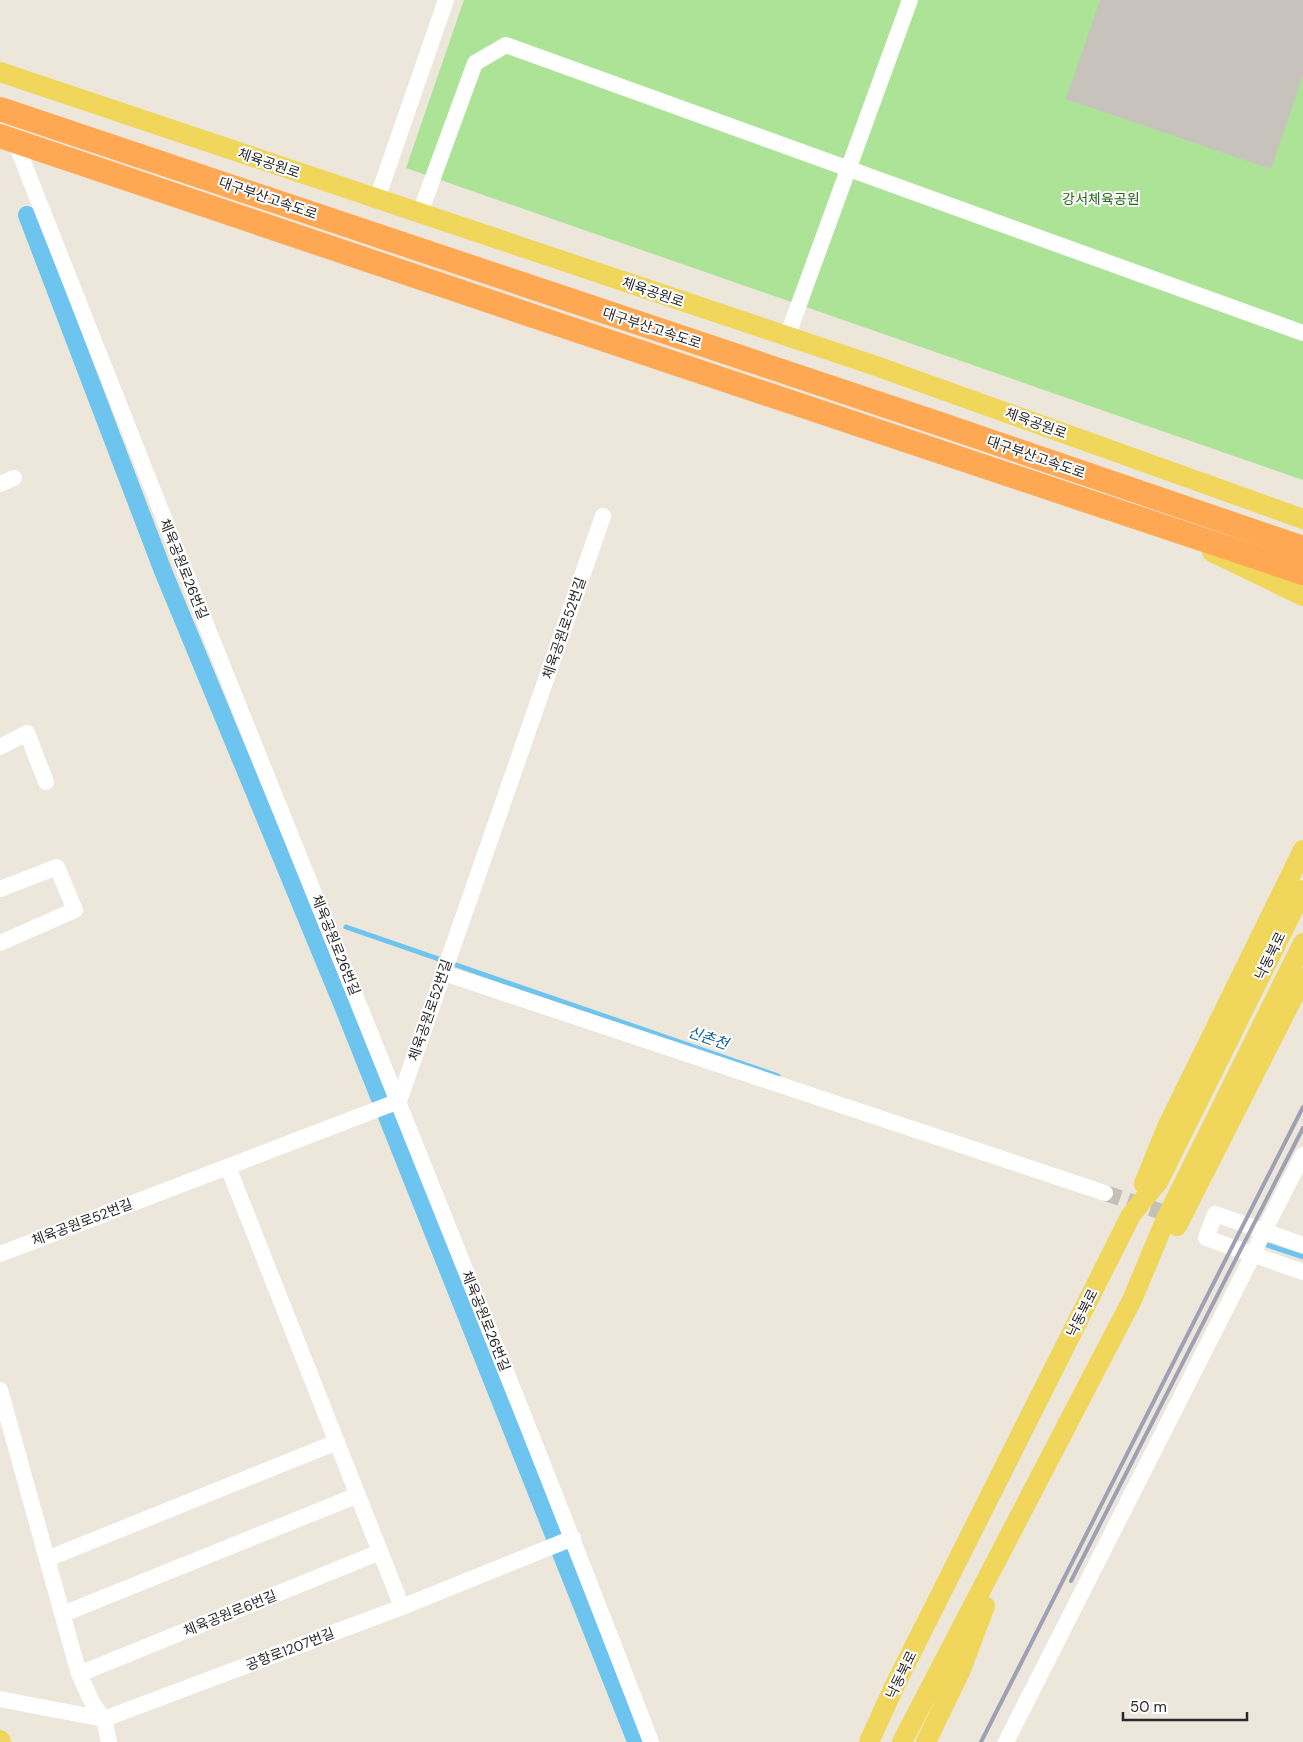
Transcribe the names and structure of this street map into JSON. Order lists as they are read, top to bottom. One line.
{"streets":{"highway":["대구부산고속도로"],"main road":["체육공원로","낙동북로"],"street":["체육공원로26번길","체육공원로52번길","체육공원로6번길","공항로1207번길"]},"crossings":[["대구부산고속도로","체육공원로26번길"],["체육공원로26번길","체육공원로52번길"],["체육공원로26번길","공항로1207번길"]],"water":["신촌천"],"parks":["강서체육공원"],"scale_bar":"50 m"}
